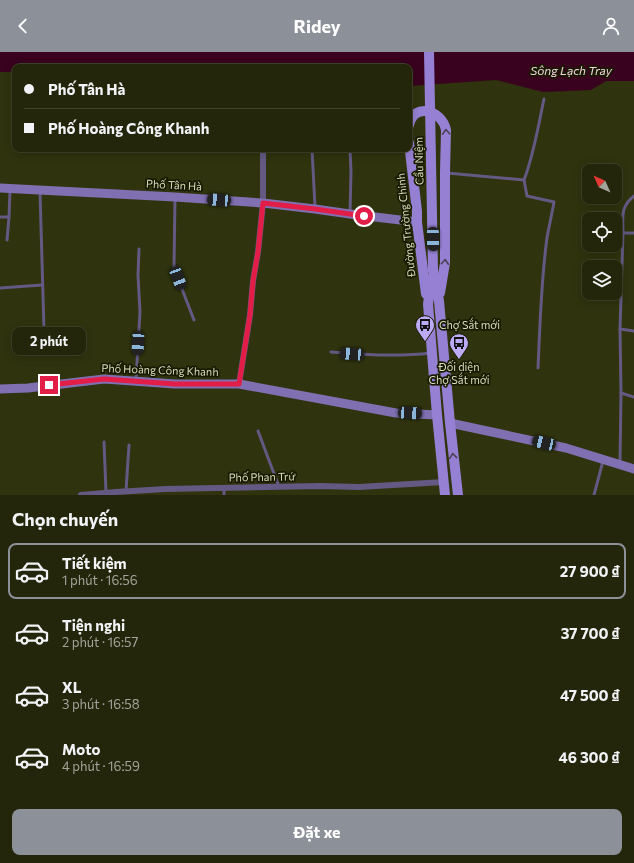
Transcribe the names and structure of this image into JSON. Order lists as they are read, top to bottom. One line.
{"streets":{"main road":["Cầu Niệm","Đường Trường Chinh"],"street":["Phố Tân Hà","Phố Hoàng Công Khanh","Phố Phan Trứ"]},"crossings":[["Cầu Niệm","Đường Trường Chinh"],["Phố Tân Hà","Đường Trường Chinh"],["Đường Trường Chinh","Phố Hoàng Công Khanh"],["Đường Trường Chinh","Phố Phan Trứ"]],"water":["Sông Lạch Tray"],"places":{"bus stop":["Chợ Sắt mới","Đối diện Chợ Sắt mới"]},"north":"top left","page":{"header":"Ridey","banner":["Phố Tân Hà","Phố Hoàng Công Khanh"],"bubble":"2 phút","heading":"Chọn chuyến","list":[{"name":"Tiết kiệm","note":"1 phút · 16:56","value":"27 900 ₫"},{"name":"Tiện nghi","note":"2 phút · 16:57","value":"37 700 ₫"},{"name":"XL","note":"3 phút · 16:58","value":"47 500 ₫"},{"name":"Moto","note":"4 phút · 16:59","value":"46 300 ₫"}],"buttons":"Đặt xe"}}
